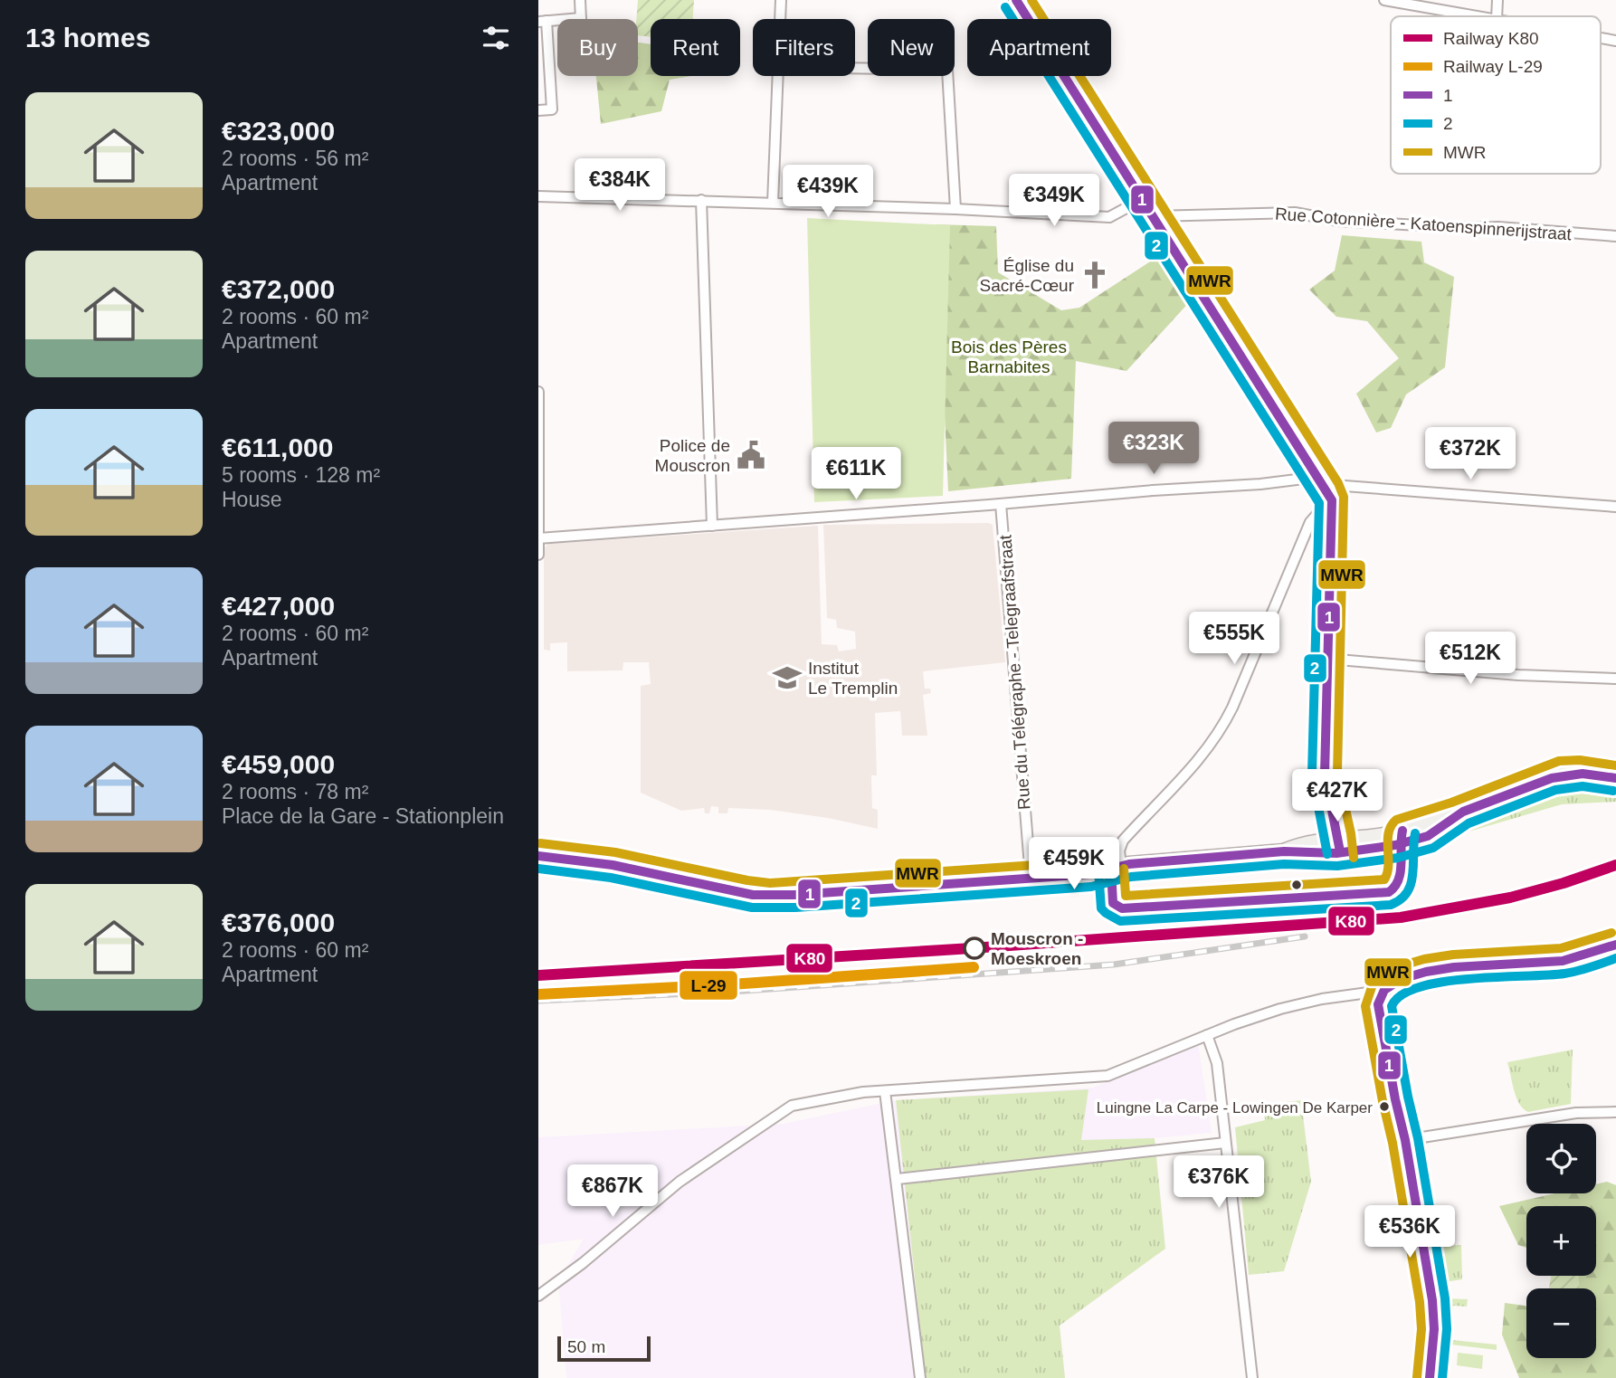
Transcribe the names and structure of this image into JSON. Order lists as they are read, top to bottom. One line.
{"streets":{"street":["Rue Cotonnière - Katoenspinnerijstraat","Rue du Télégraphe - Telegraafstraat"]},"parks":["Bois des Pères Barnabites"],"places":{"church":["Église du Sacré-Cœur"],"public building":["Police de Mouscron"],"school or university":["Institut Le Tremplin"],"other":["Mouscron - Moeskroen","Luingne La Carpe - Lowingen De Karper"]},"lines":["transit line 1","transit line MWR","transit line 2","rail line K80","rail line L-29"],"legend":["Railway K80","Railway L-29","1","2","MWR"],"scale_bar":"50 m","page":{"heading":"13 homes","chip":["Buy","Rent","Filters","New","Apartment"],"list":[{"name":"€323,000","note":"2 rooms · 56 m² · Apartment"},{"name":"€372,000","note":"2 rooms · 60 m² · Apartment"},{"name":"€611,000","note":"5 rooms · 128 m² · House"},{"name":"€427,000","note":"2 rooms · 60 m² · Apartment"},{"name":"€459,000","note":"2 rooms · 78 m² · Place de la Gare - Stationplein"},{"name":"€376,000","note":"2 rooms · 60 m² · Apartment"}],"price":["€384K","€439K","€349K","€323K","€372K","€611K","€555K","€512K","€427K","€459K","€376K","€867K","€536K"],"map_buttons":["+","−"],"scale":"50 m"}}
